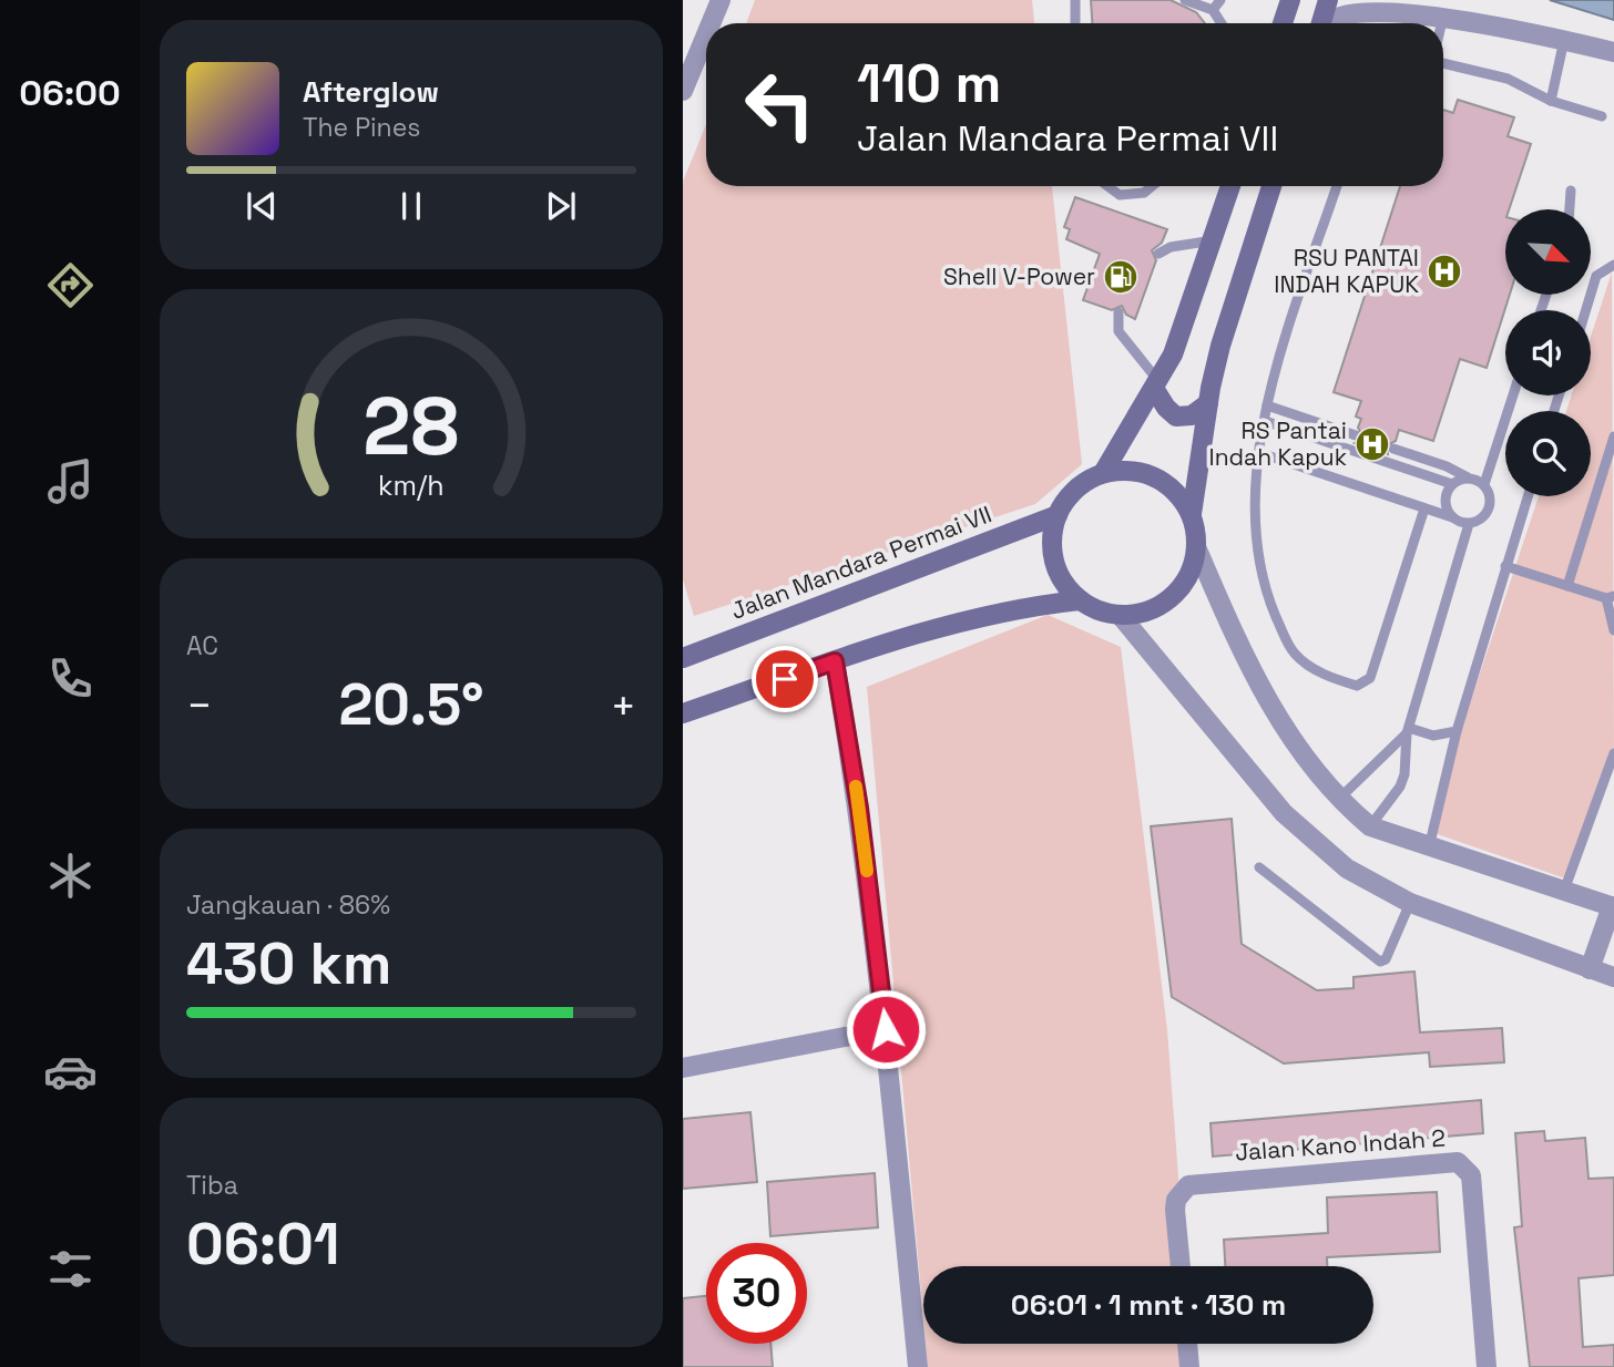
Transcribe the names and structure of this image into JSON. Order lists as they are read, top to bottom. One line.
{"streets":{"main road":["Jalan Mandara Permai VII"],"street":["Jalan Kano Indah 2"]},"places":{"hospital":["RSU PANTAI INDAH KAPUK","RS Pantai Indah Kapuk"],"fuel station":["Shell V-Power"]},"north":"bottom right","page":{"tabs":"06:00","turn":["110 m","Jalan Mandara Permai VII"],"song":["Afterglow","The Pines"],"tile":["AC",["Jangkauan · 86%","430 km"],["Tiba","06:01"]],"heat":["−","20.5°","+"],"limit":"30","trip":"06:01 · 1 mnt · 130 m","gauge":["28","km/h"]}}
